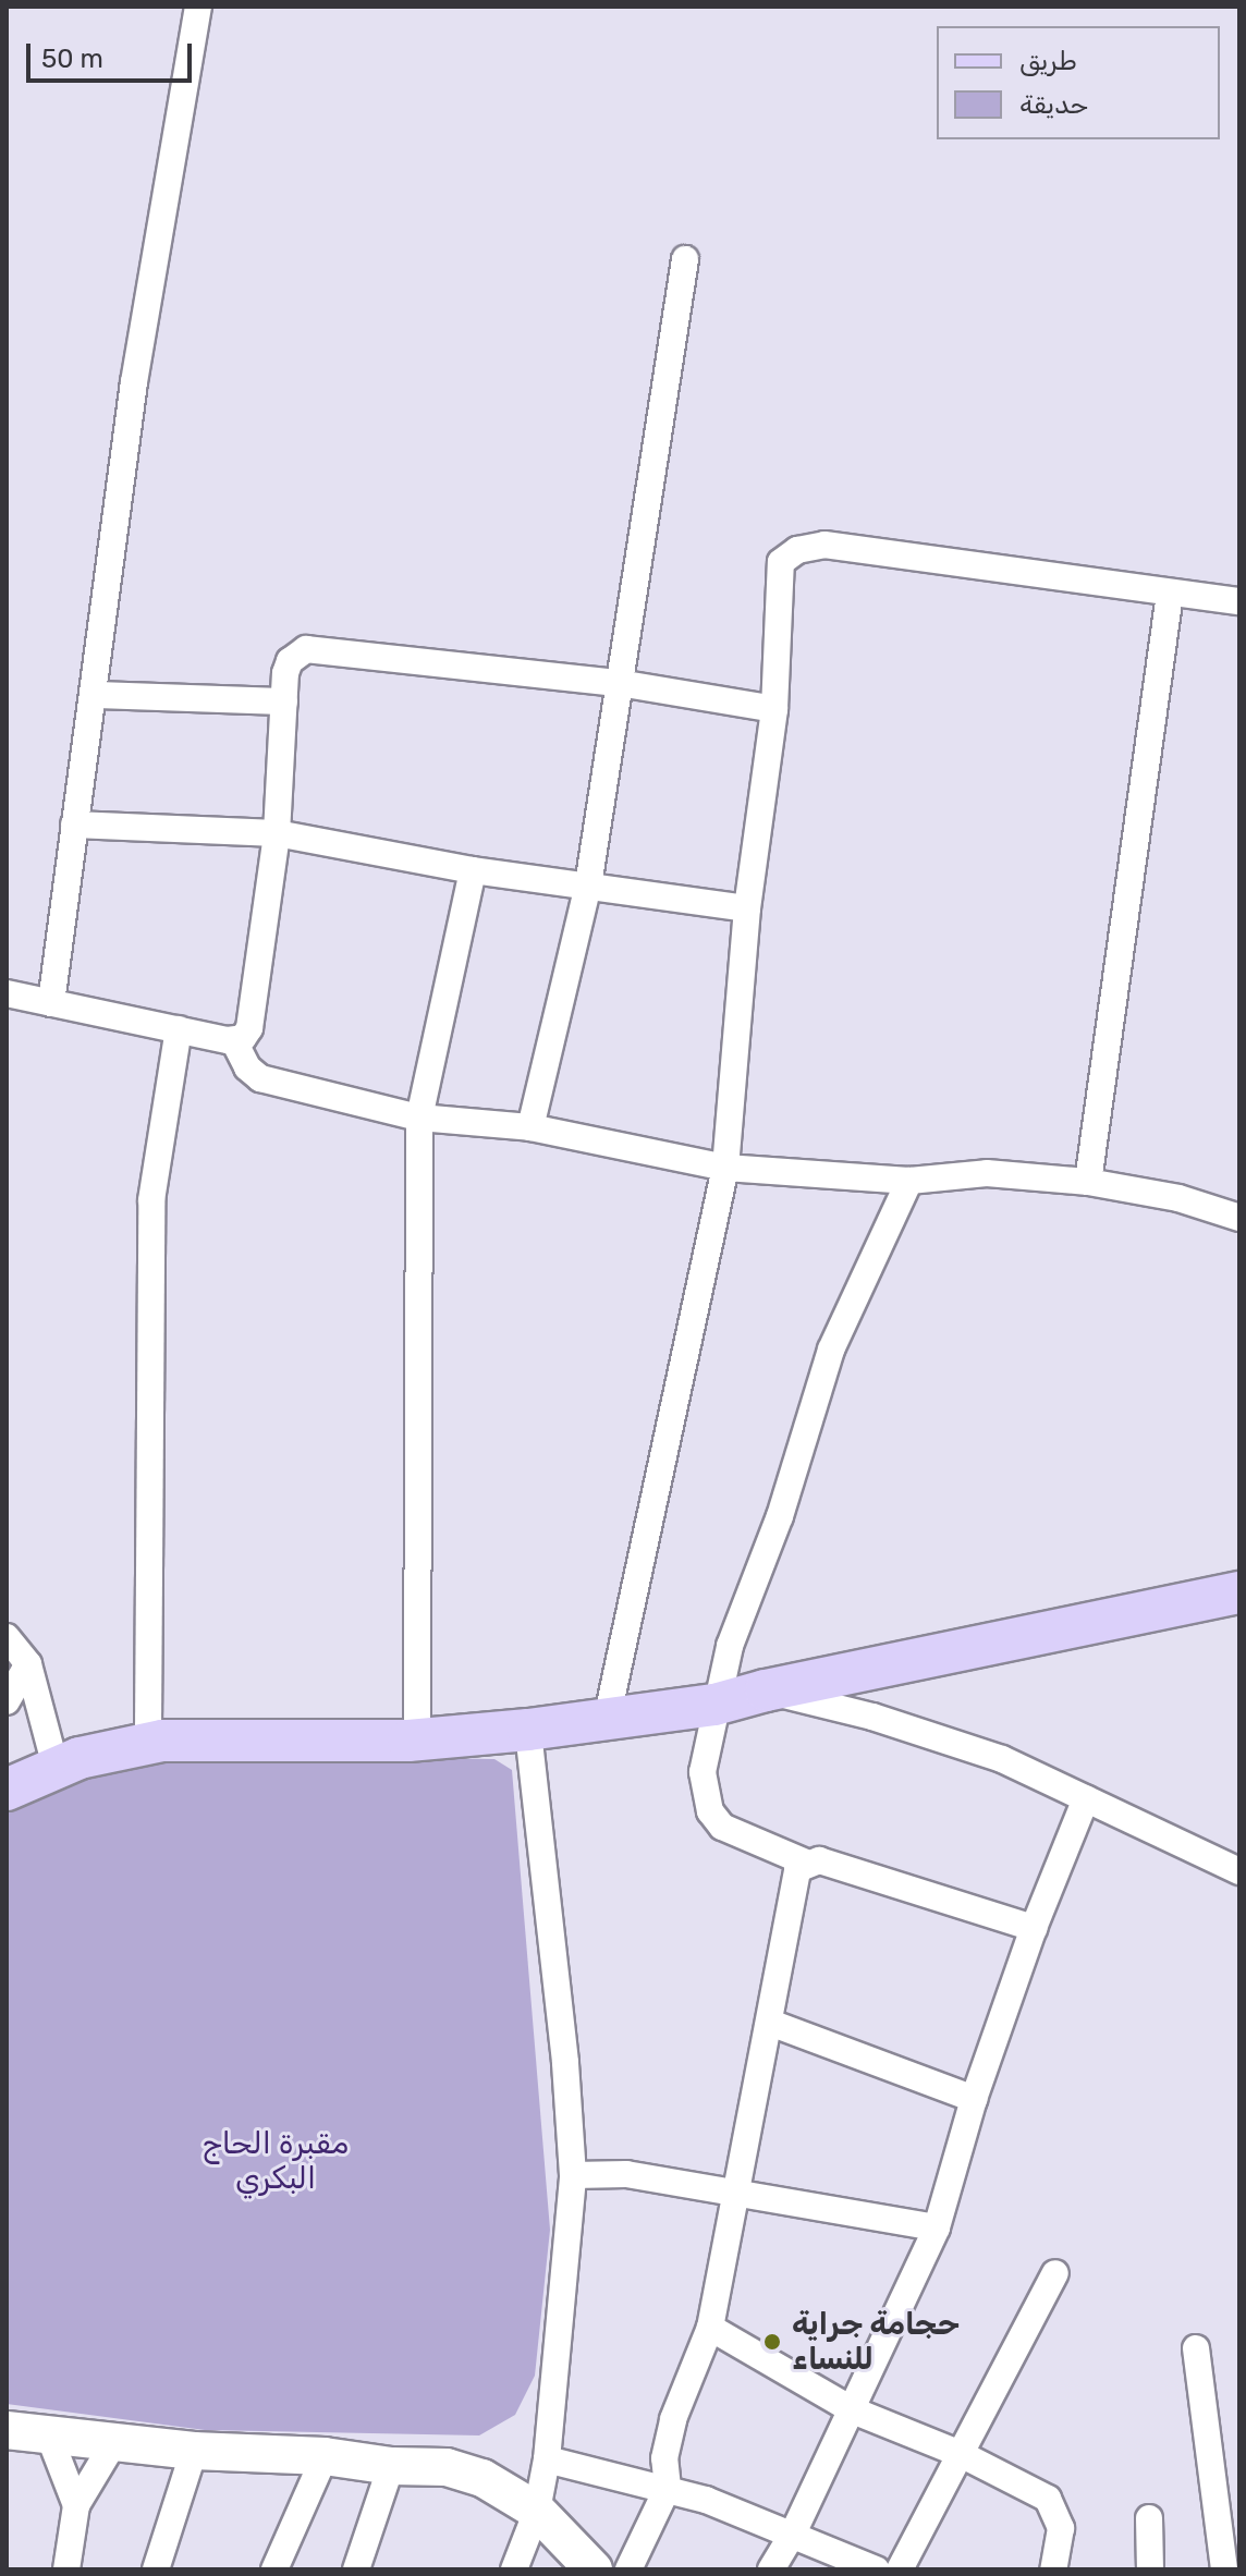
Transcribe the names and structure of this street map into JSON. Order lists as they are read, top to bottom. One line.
{"parks":["مقبرة الحاج البكري"],"places":["حجامة جراية للنساء"],"legend":["طريق","حديقة"],"scale_bar":"50 m"}
